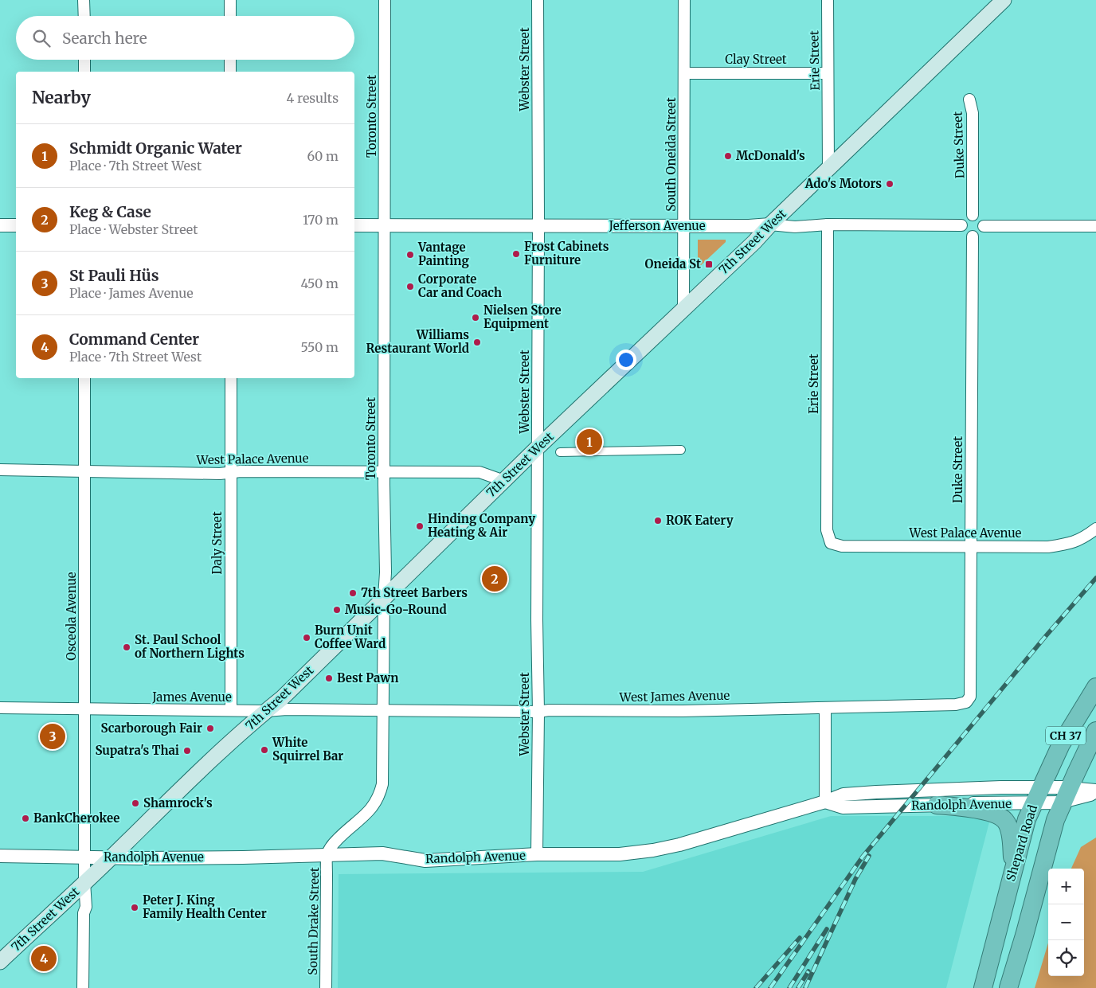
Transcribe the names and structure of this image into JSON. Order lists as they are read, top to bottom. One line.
{"streets":{"highway":["CH 37","Shepard Road"],"main road":["7th Street West"],"street":["Clay Street","Erie Street","Webster Street","Toronto Street","Duke Street","South Oneida Street","Jefferson Avenue","West Palace Avenue","Daly Street","Osceola Avenue","West James Avenue","James Avenue","Randolph Avenue","South Drake Street"]},"crossings":[["Clay Street","Erie Street"],["Clay Street","South Oneida Street"],["Erie Street","Jefferson Avenue"],["Erie Street","7th Street West"],["Erie Street","West Palace Avenue"],["Webster Street","Jefferson Avenue"],["Webster Street","7th Street West"],["Webster Street","West James Avenue"],["Webster Street","Randolph Avenue"],["Toronto Street","Jefferson Avenue"],["Toronto Street","7th Street West"],["Toronto Street","West Palace Avenue"],["Toronto Street","West James Avenue"],["Toronto Street","James Avenue"],["Toronto Street","Randolph Avenue"],["Toronto Street","South Drake Street"],["Duke Street","Jefferson Avenue"],["Duke Street","West Palace Avenue"],["Duke Street","West James Avenue"],["South Oneida Street","Jefferson Avenue"],["South Oneida Street","7th Street West"],["Jefferson Avenue","7th Street West"],["7th Street West","West Palace Avenue"],["7th Street West","Osceola Avenue"],["7th Street West","James Avenue"],["7th Street West","Randolph Avenue"],["West Palace Avenue","Daly Street"],["West Palace Avenue","Osceola Avenue"],["Daly Street","James Avenue"],["Osceola Avenue","James Avenue"],["Osceola Avenue","Randolph Avenue"],["West James Avenue","James Avenue"],["CH 37","Randolph Avenue"],["Randolph Avenue","Shepard Road"],["Randolph Avenue","South Drake Street"]],"places":{"other":["McDonald's","Ado's Motors","Frost Cabinets Furniture","Vantage Painting","Corporate Car and Coach","Nielsen Store Equipment","Williams Restaurant World","ROK Eatery","Hinding Company Heating & Air","7th Street Barbers","Music-Go-Round","Burn Unit Coffee Ward","St. Paul School of Northern Lights","Best Pawn","Scarborough Fair","White Squirrel Bar","Supatra's Thai","Shamrock's","BankCherokee","Peter J. King Family Health Center"],"transit":["Oneida St"]},"page":{"search":"Search here","heading":["Nearby","4 results"],"list":[{"mark":"1","name":"Schmidt Organic Water","note":"Place · 7th Street West","value":"60 m"},{"mark":"2","name":"Keg & Case","note":"Place · Webster Street","value":"170 m"},{"mark":"3","name":"St Pauli Hüs","note":"Place · James Avenue","value":"450 m"},{"mark":"4","name":"Command Center","note":"Place · 7th Street West","value":"550 m"}],"pins":["1","2","3","4"],"map_buttons":["+","−"]}}
